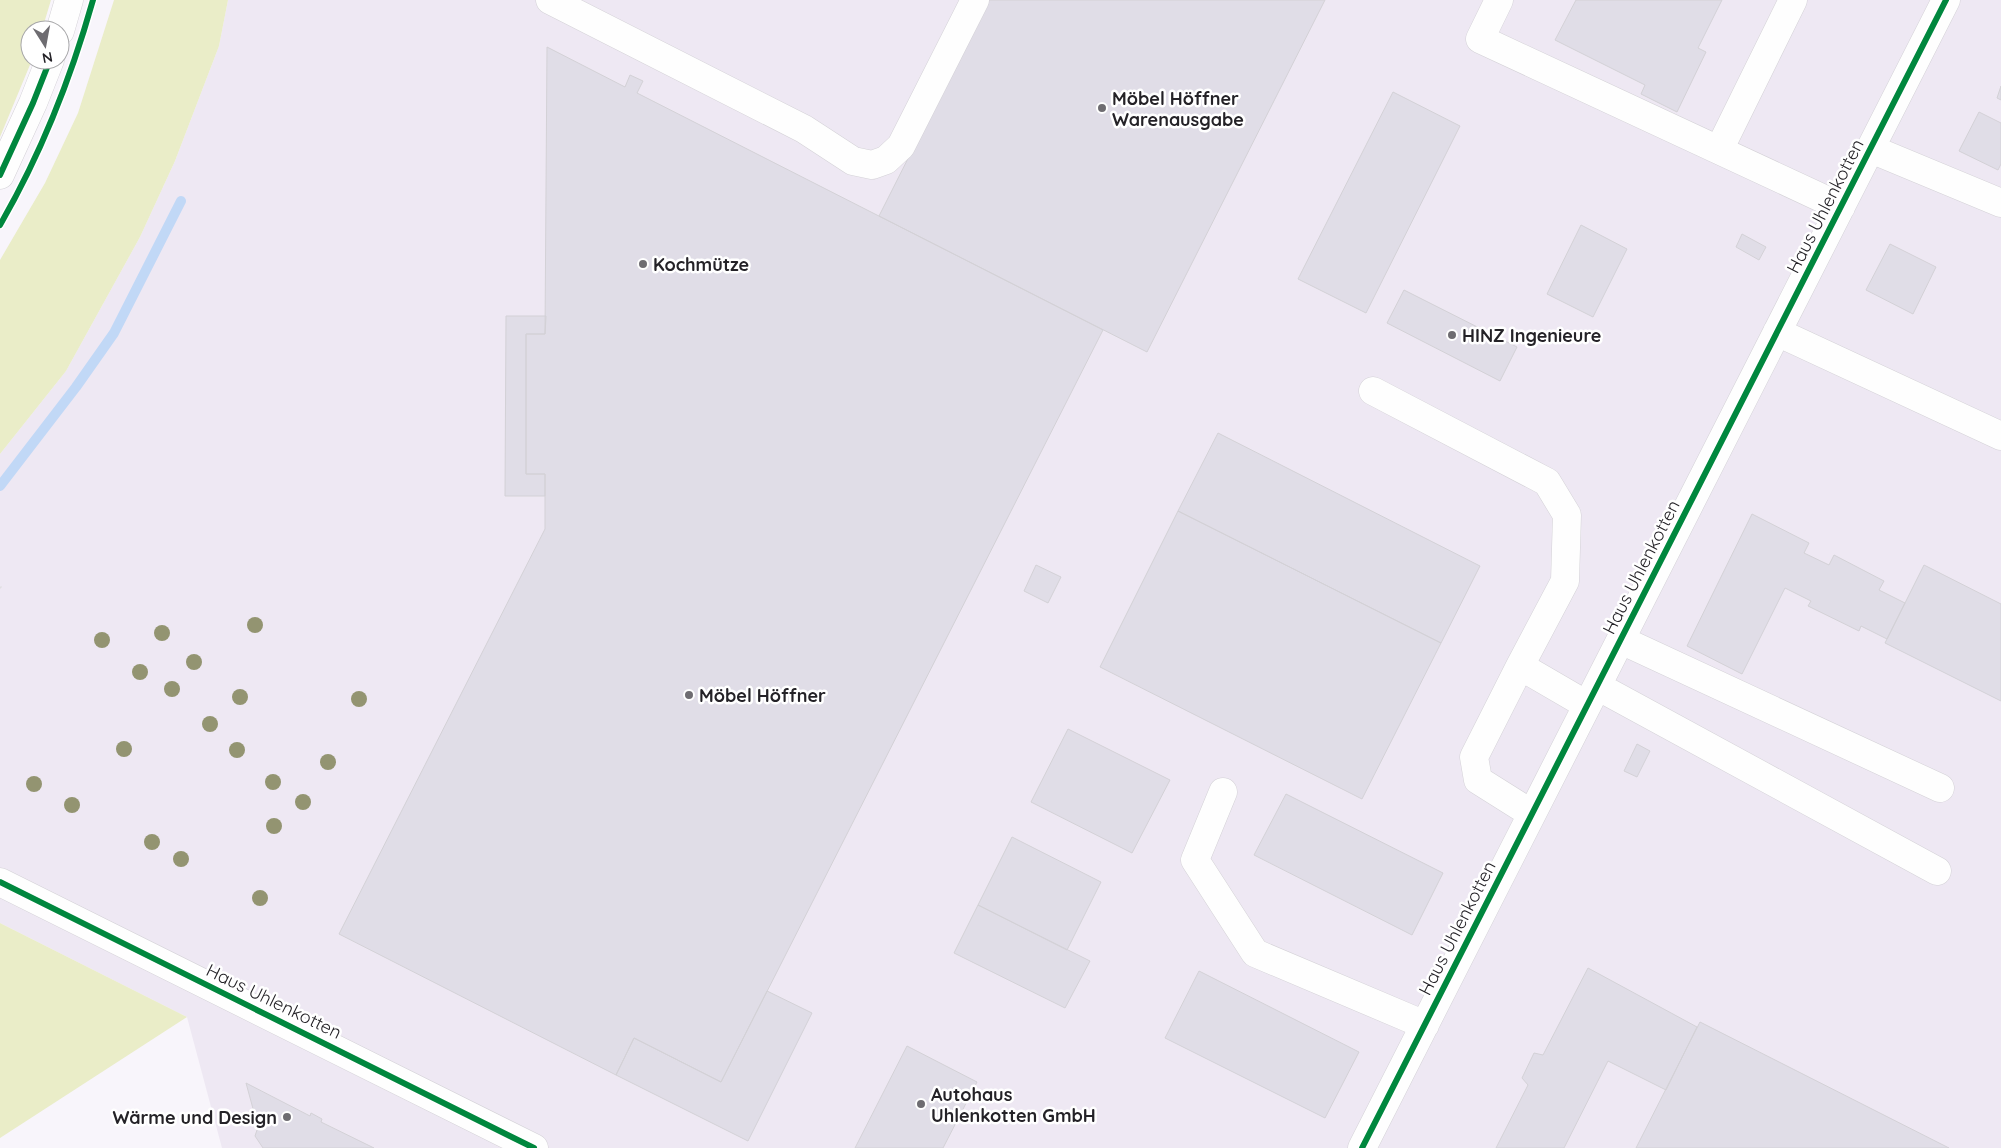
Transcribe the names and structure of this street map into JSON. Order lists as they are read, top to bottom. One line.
{"streets":{"street":["Haus Uhlenkotten"]},"places":["Möbel Höffner Warenausgabe","Kochmütze","HINZ Ingenieure","Möbel Höffner","Autohaus Uhlenkotten GmbH","Wärme und Design"],"north":"bottom"}
